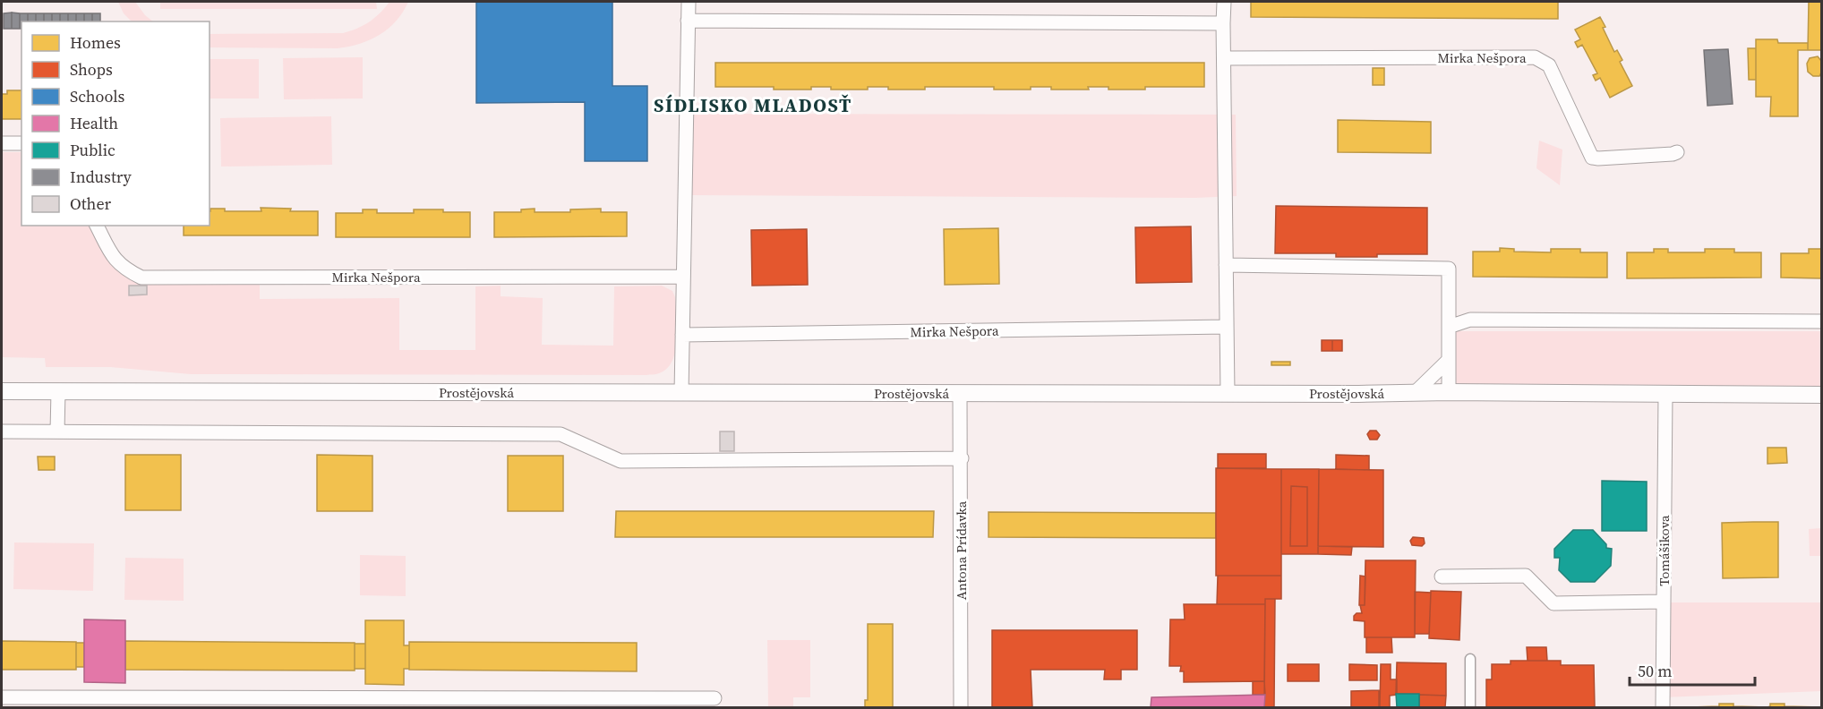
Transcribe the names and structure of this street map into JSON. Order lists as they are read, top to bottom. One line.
{"streets":{"street":["Mirka Nešpora","Prostějovská","Antona Prídavka","Tomášikova"]},"crossings":[["Prostějovská","Antona Prídavka"],["Prostějovská","Tomášikova"]],"districts":["SÍDLISKO MLADOSŤ"],"legend":["Homes","Shops","Schools","Health","Public","Industry","Other"],"scale_bar":"50 m"}
